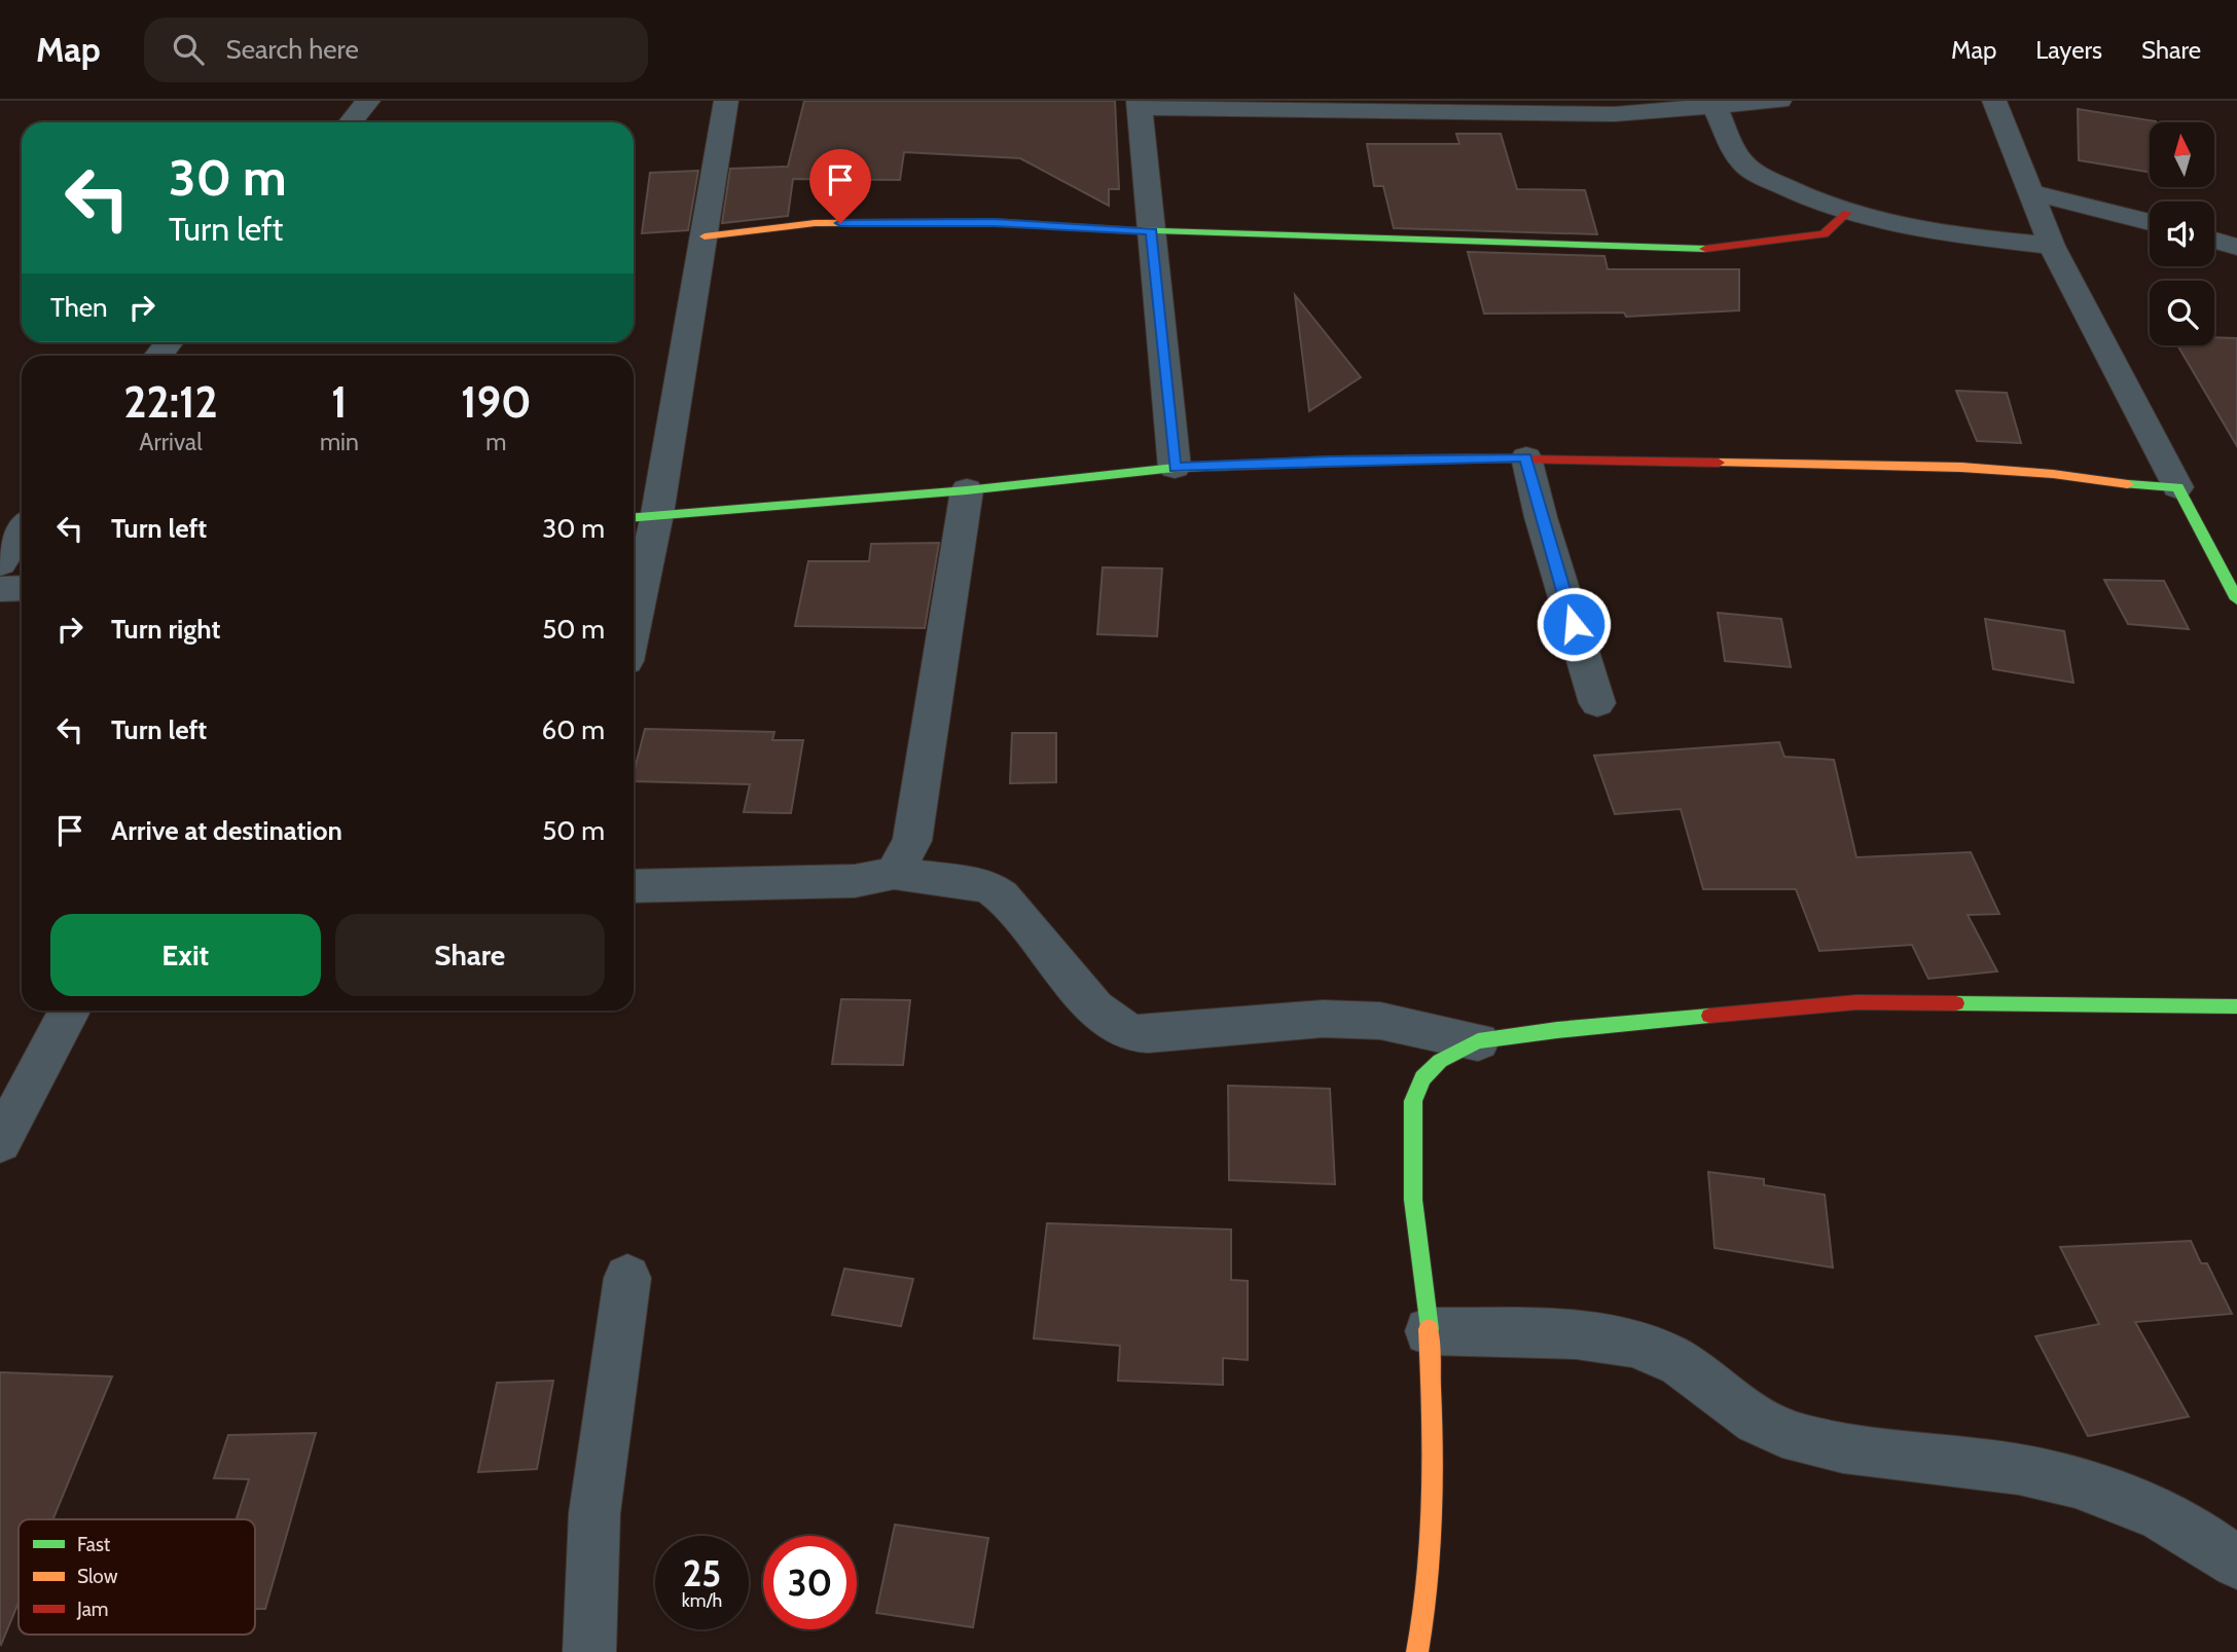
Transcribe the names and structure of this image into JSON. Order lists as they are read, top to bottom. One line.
{"legend":["Fast","Slow","Jam"],"north":"top","page":{"header":"Map","search":"Search here","nav":["Map","Layers","Share"],"turn":["30 m","Turn left"],"then":"Then","eta":["22:12","Arrival","1","min","190","m"],"list":[{"name":"Turn left","value":"30 m"},{"name":"Turn right","value":"50 m"},{"name":"Turn left","value":"60 m"},{"name":"Arrive at destination","value":"50 m"}],"buttons":["Exit","Share"],"speed":"25 km/h","limit":"30"}}
